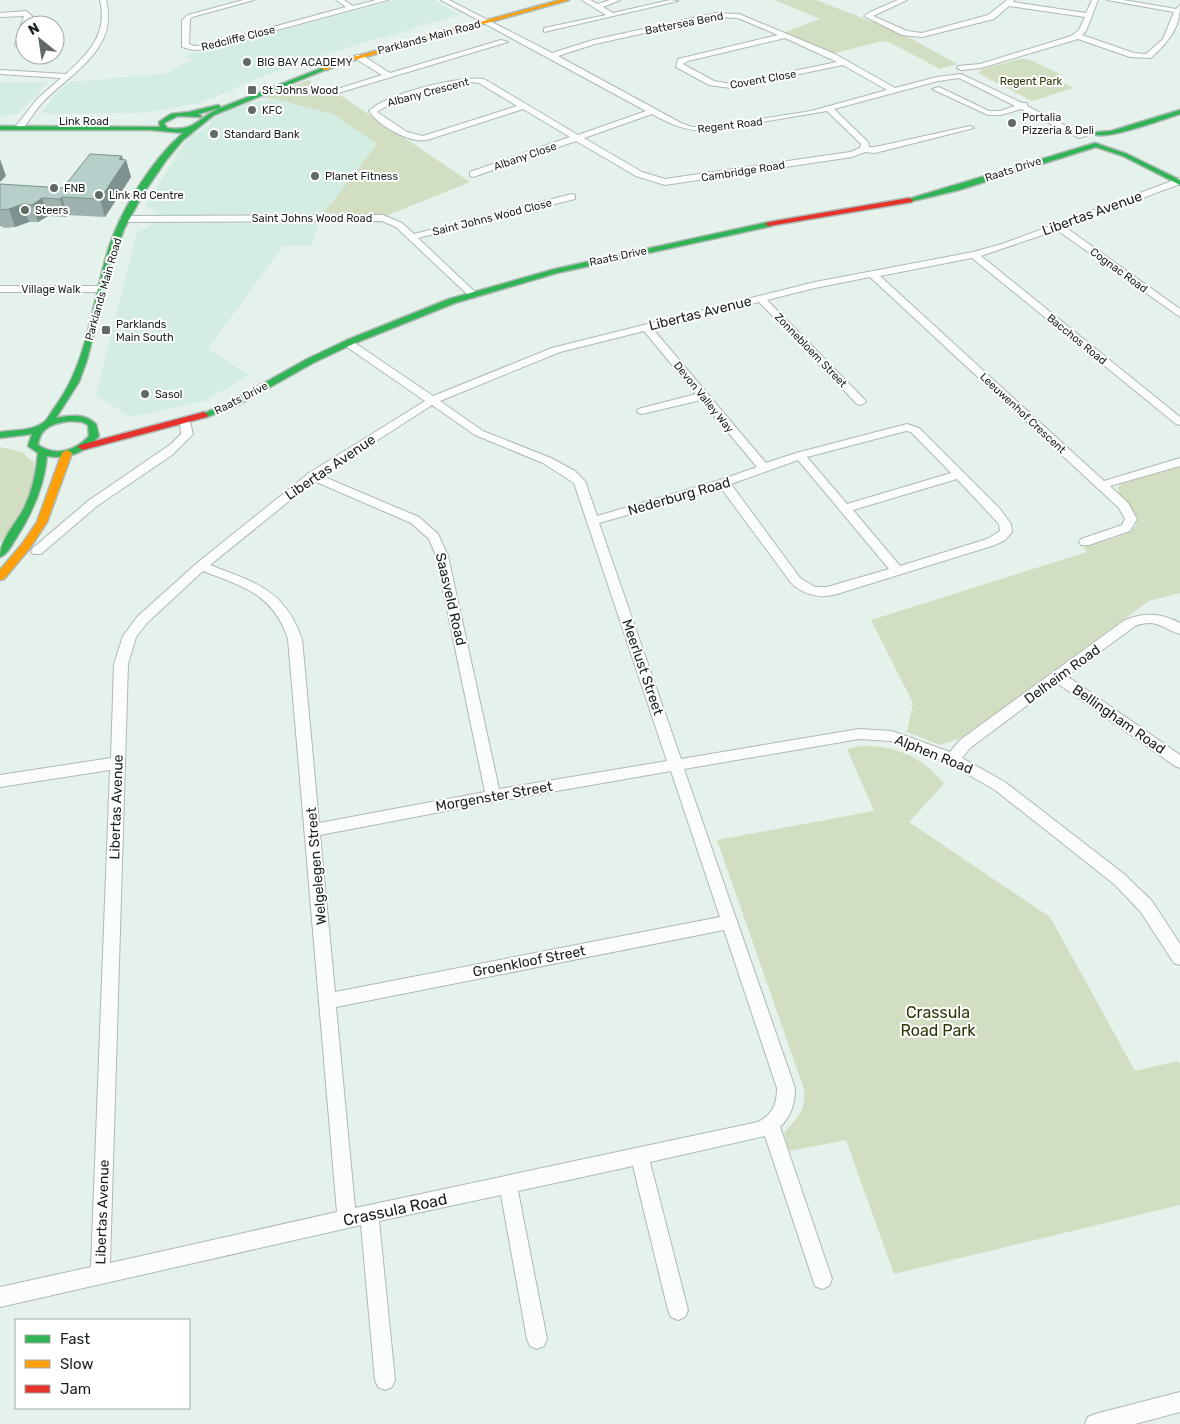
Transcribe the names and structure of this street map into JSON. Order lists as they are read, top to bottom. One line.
{"streets":{"street":["Battersea Bend","Parklands Main Road","Redcliffe Close","Covent Close","Albany Crescent","Link Road","Regent Road","Albany Close","Raats Drive","Cambridge Road","Libertas Avenue","Saint Johns Wood Close","Saint Johns Wood Road","Cognac Road","Village Walk","Bacchos Road","Zonnebloem Street","Devon Valley Way","Leeuwenhof Crescent","Nederburg Road","Saasveld Road","Meerlust Street","Delheim Road","Bellingham Road","Alphen Road","Morgenster Street","Welgelegen Street","Groenkloof Street","Crassula Road"]},"crossings":[["Battersea Bend","Covent Close"],["Battersea Bend","Regent Road"],["Parklands Main Road","Link Road"],["Parklands Main Road","Regent Road"],["Parklands Main Road","Raats Drive"],["Parklands Main Road","Saint Johns Wood Road"],["Parklands Main Road","Village Walk"],["Albany Crescent","Albany Close"],["Albany Crescent","Cambridge Road"],["Regent Road","Albany Close"],["Albany Close","Cambridge Road"],["Raats Drive","Saint Johns Wood Road"],["Raats Drive","Meerlust Street"],["Libertas Avenue","Cognac Road"],["Libertas Avenue","Bacchos Road"],["Libertas Avenue","Zonnebloem Street"],["Libertas Avenue","Devon Valley Way"],["Libertas Avenue","Leeuwenhof Crescent"],["Libertas Avenue","Saasveld Road"],["Libertas Avenue","Meerlust Street"],["Libertas Avenue","Welgelegen Street"],["Libertas Avenue","Crassula Road"],["Saint Johns Wood Close","Saint Johns Wood Road"],["Devon Valley Way","Nederburg Road"],["Nederburg Road","Meerlust Street"],["Saasveld Road","Morgenster Street"],["Meerlust Street","Alphen Road"],["Meerlust Street","Morgenster Street"],["Meerlust Street","Groenkloof Street"],["Meerlust Street","Crassula Road"],["Delheim Road","Bellingham Road"],["Delheim Road","Alphen Road"],["Alphen Road","Morgenster Street"],["Morgenster Street","Welgelegen Street"],["Welgelegen Street","Groenkloof Street"],["Welgelegen Street","Crassula Road"]],"parks":["Regent Park","Crassula Road Park"],"places":{"other":["BIG BAY ACADEMY","KFC","Portalia Pizzeria & Deli","Standard Bank","Planet Fitness","FNB","Link Rd Centre","Steers","Sasol"],"transit":["St Johns Wood","Parklands Main South"]},"legend":["Fast","Slow","Jam"],"north":"top left"}
